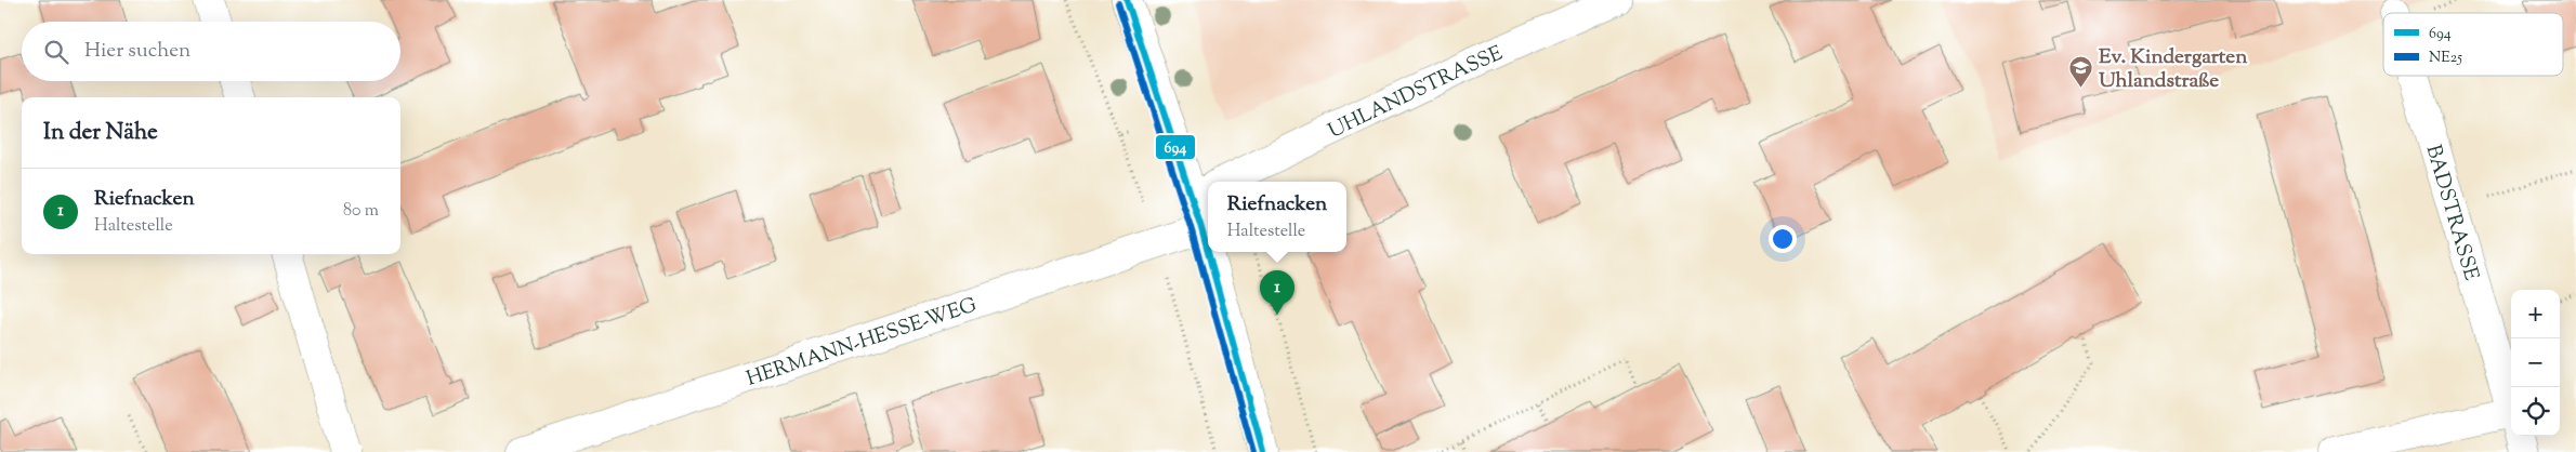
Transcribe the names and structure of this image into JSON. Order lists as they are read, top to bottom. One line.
{"streets":{"street":["UHLANDSTRASSE","BADSTRASSE","HERMANN-HESSE-WEG"]},"places":{"school or university":["Ev. Kindergarten Uhlandstraße"]},"lines":["transit line 694","transit line NE25"],"legend":["694","NE25"],"page":{"search":"Hier suchen","heading":"In der Nähe","list":[{"mark":"1","name":"Riefnacken","note":"Haltestelle","value":"80 m"}],"popup":["Riefnacken","Haltestelle"],"pins":"1","map_buttons":["+","−"]}}
